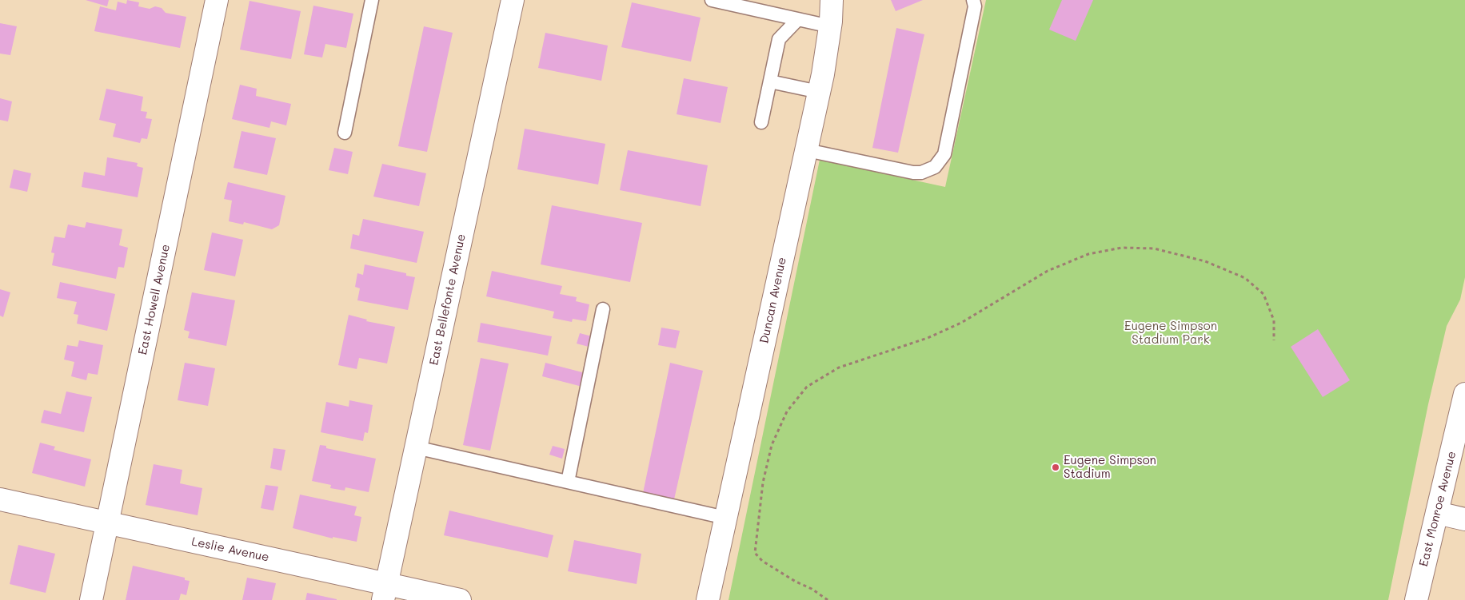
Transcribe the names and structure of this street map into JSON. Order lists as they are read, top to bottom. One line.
{"streets":{"street":["East Howell Avenue","East Bellefonte Avenue","Duncan Avenue","East Monroe Avenue","Leslie Avenue"]},"crossings":[["East Howell Avenue","Leslie Avenue"],["East Bellefonte Avenue","Leslie Avenue"]],"parks":["Eugene Simpson Stadium Park"],"places":["Eugene Simpson Stadium"]}
